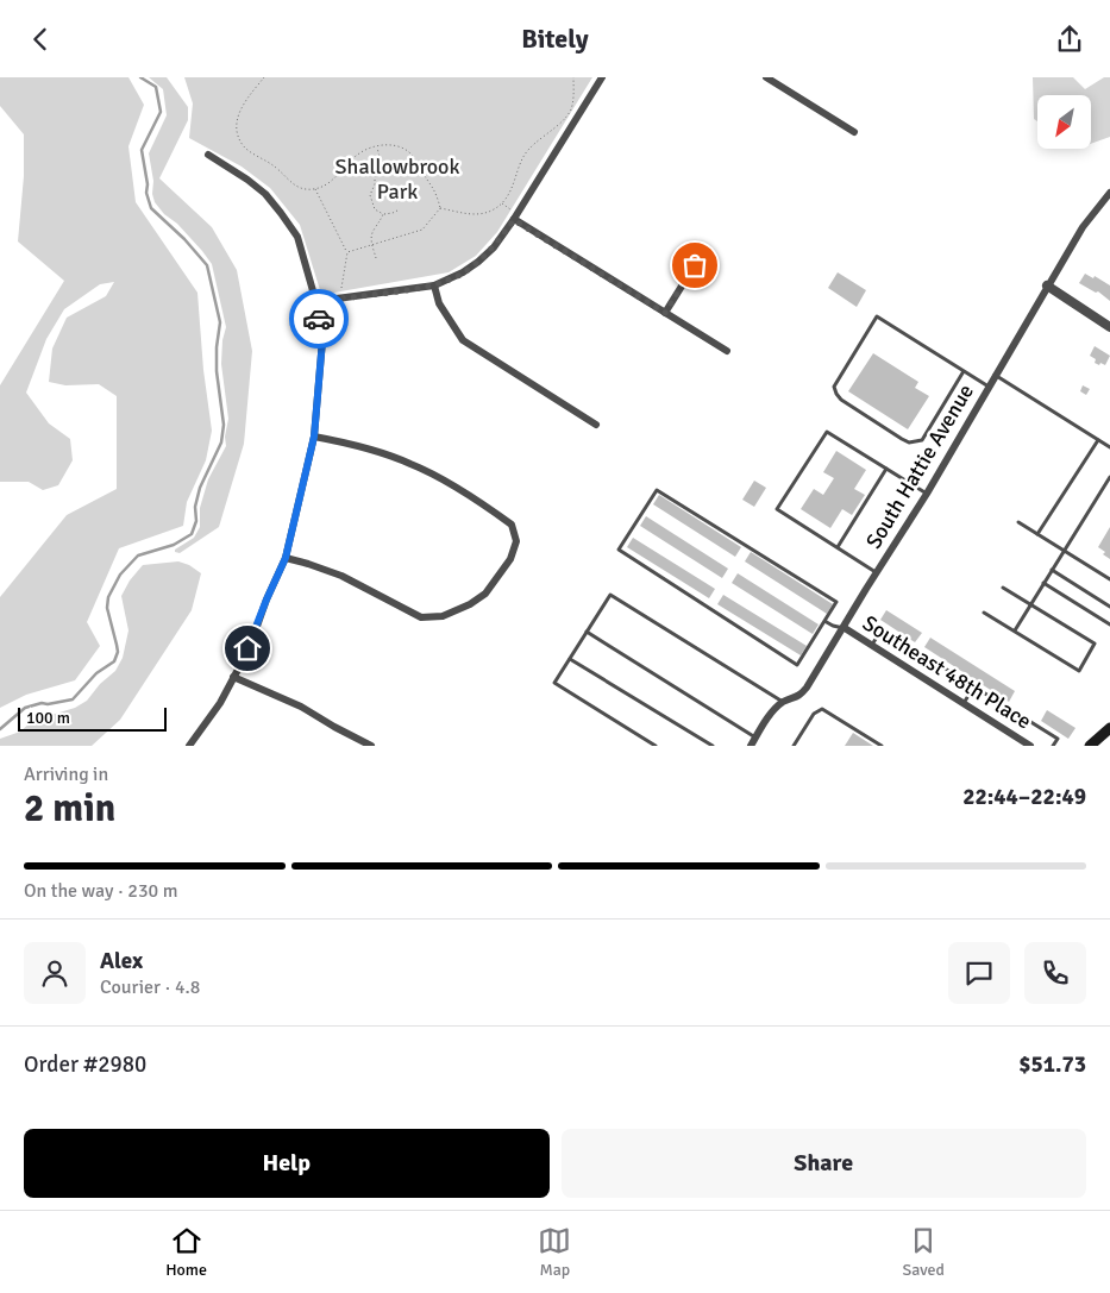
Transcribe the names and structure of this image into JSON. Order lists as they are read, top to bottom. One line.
{"streets":{"street":["South Hattie Avenue","Southeast 48th Place"]},"crossings":[["South Hattie Avenue","Southeast 48th Place"]],"parks":["Shallowbrook Park"],"scale_bar":"100 m","north":"bottom left","page":{"header":"Bitely","scale":"100 m","heading":["2 min","Arriving in","22:44–22:49"],"panel":["Alex","Courier · 4.8","Order #2980","$51.73"],"bar":"On the way · 230 m","buttons":["Help","Share"],"tabs":["Home","Map","Saved"]}}
